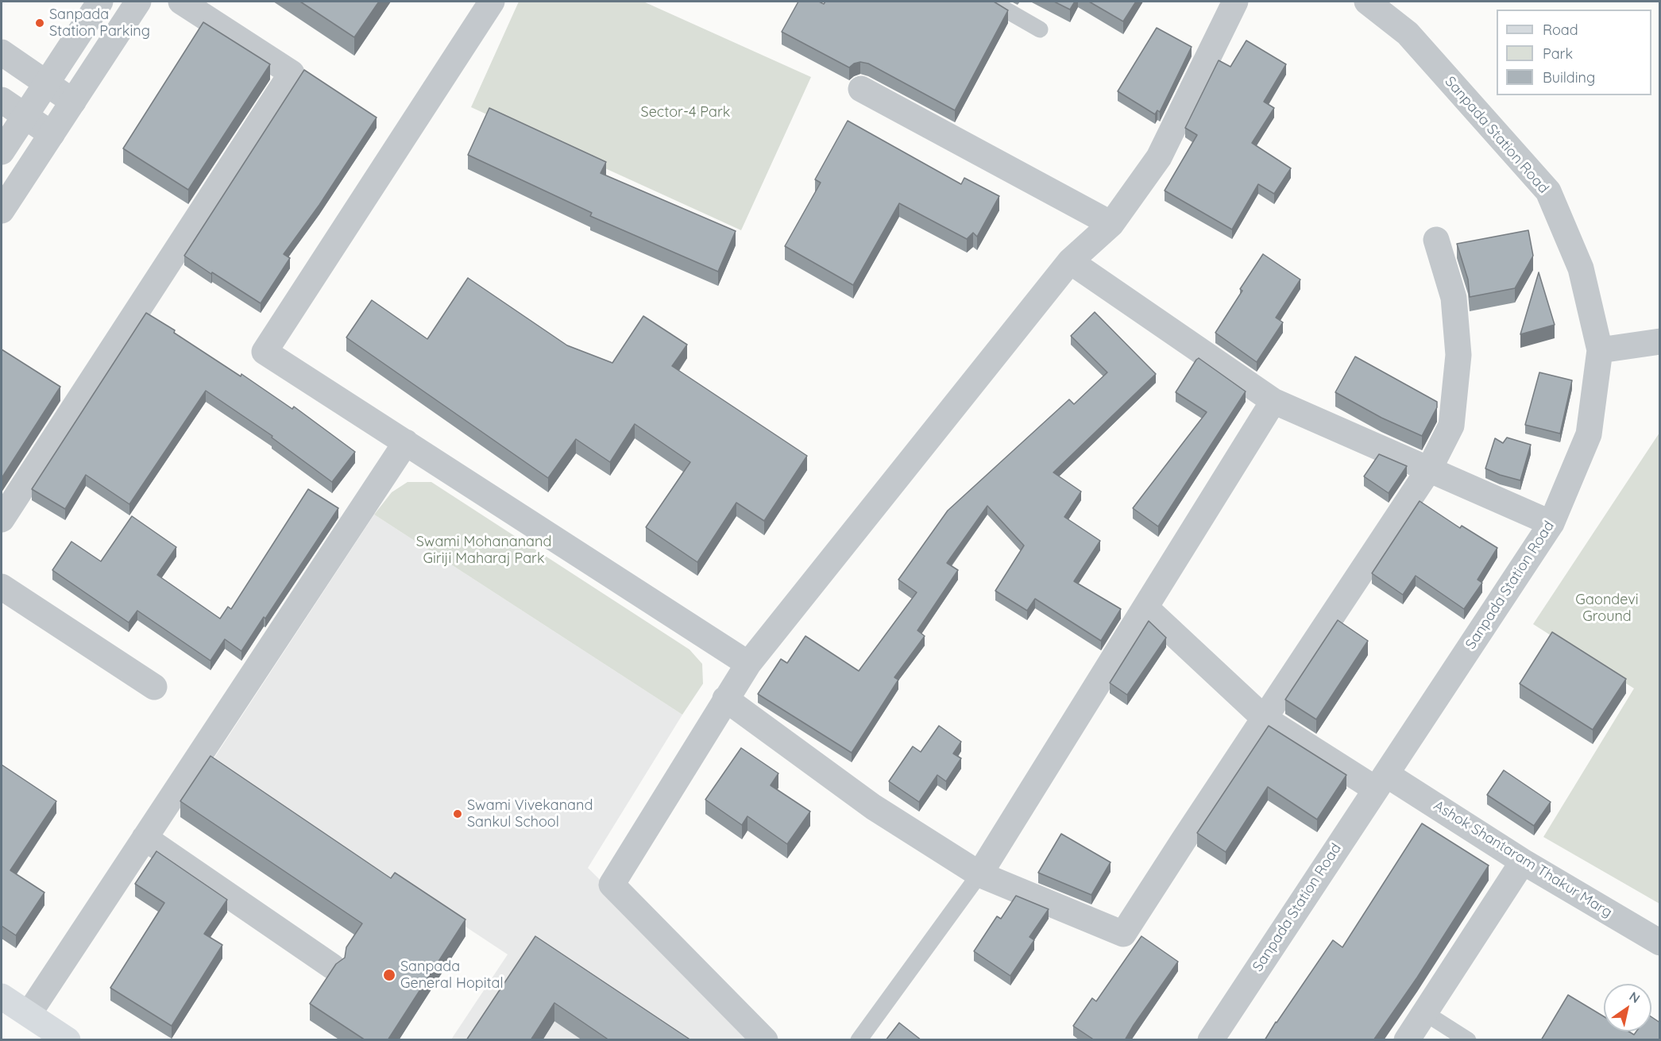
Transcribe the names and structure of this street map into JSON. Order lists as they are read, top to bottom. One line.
{"streets":{"street":["Sanpada Station Road","Ashok Shantaram Thakur Marg"]},"crossings":[["Sanpada Station Road","Ashok Shantaram Thakur Marg"]],"parks":["Sector-4 Park","Swami Mohananand Giriji Maharaj Park","Gaondevi Ground"],"places":["Sanpada Station Parking","Swami Vivekanand Sankul School","Sanpada General Hopital"],"legend":["Road","Park","Building"],"north":"top right"}
